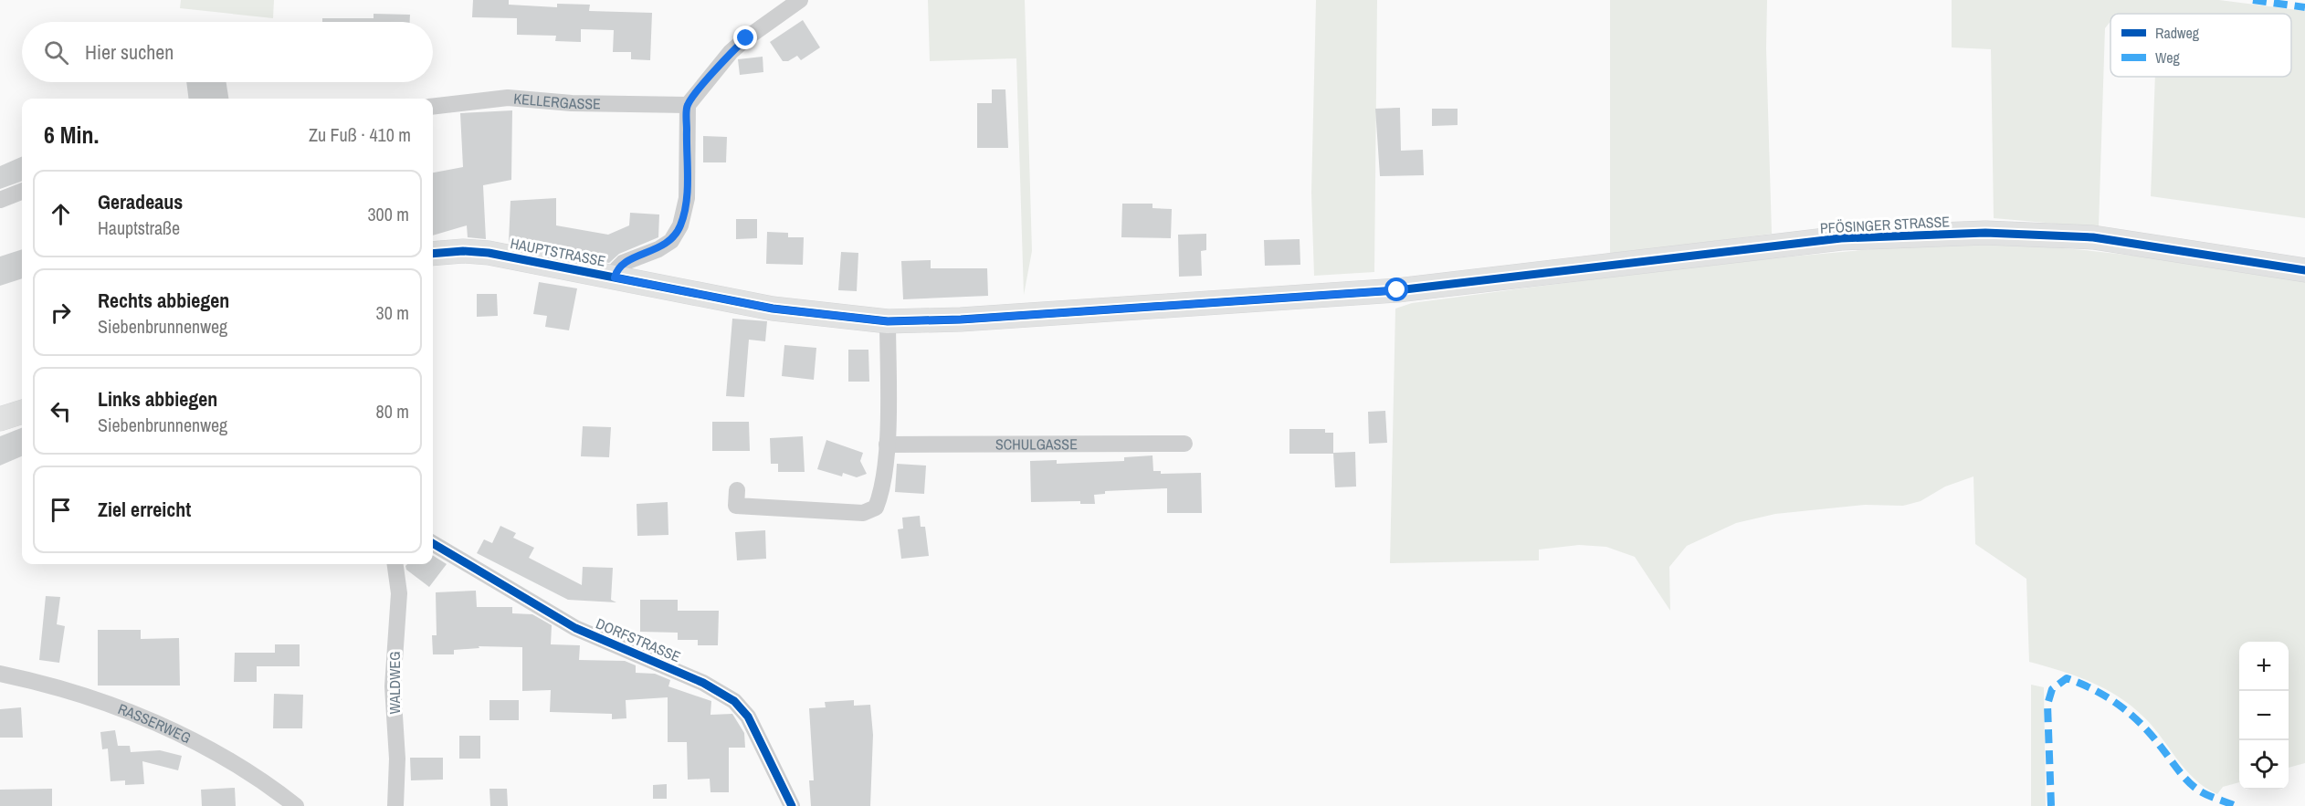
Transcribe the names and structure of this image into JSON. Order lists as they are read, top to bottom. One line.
{"streets":{"street":["KELLERGASSE","PFÖSINGER STRASSE","HAUPTSTRASSE","SCHULGASSE","DORFSTRASSE","WALDWEG","RASSERWEG"]},"crossings":[["PFÖSINGER STRASSE","HAUPTSTRASSE"]],"legend":["Radweg","Weg"],"page":{"search":"Hier suchen","heading":["6 Min.","Zu Fuß · 410 m"],"list":[["Geradeaus","Hauptstraße","300 m"],["Rechts abbiegen","Siebenbrunnenweg","30 m"],["Links abbiegen","Siebenbrunnenweg","80 m"],"Ziel erreicht"],"map_buttons":["+","−"]}}
